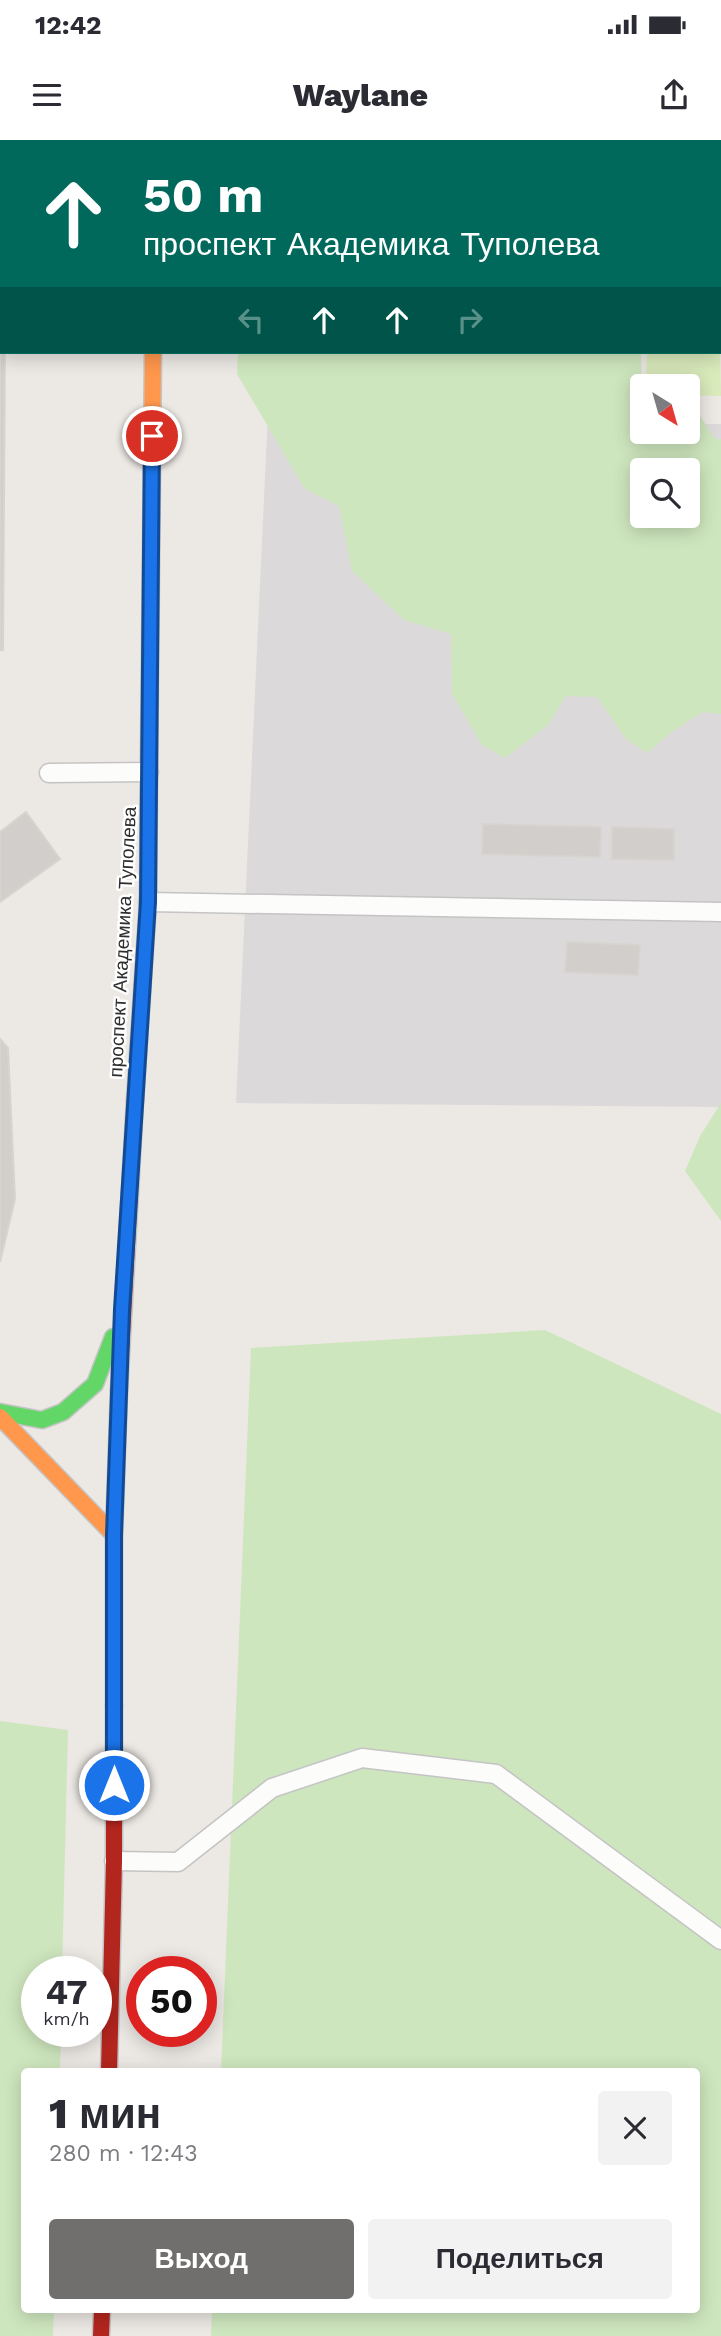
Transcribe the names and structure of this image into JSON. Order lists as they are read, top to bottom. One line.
{"streets":{"main road":["проспект Академика Туполева"]},"north":"bottom right","page":{"status":"12:42","header":"Waylane","turn":["50 m","проспект Академика Туполева"],"speed":"47 km/h","limit":"50","heading":["1 мин","280 m · 12:43"],"buttons":["Выход","Поделиться"]}}
